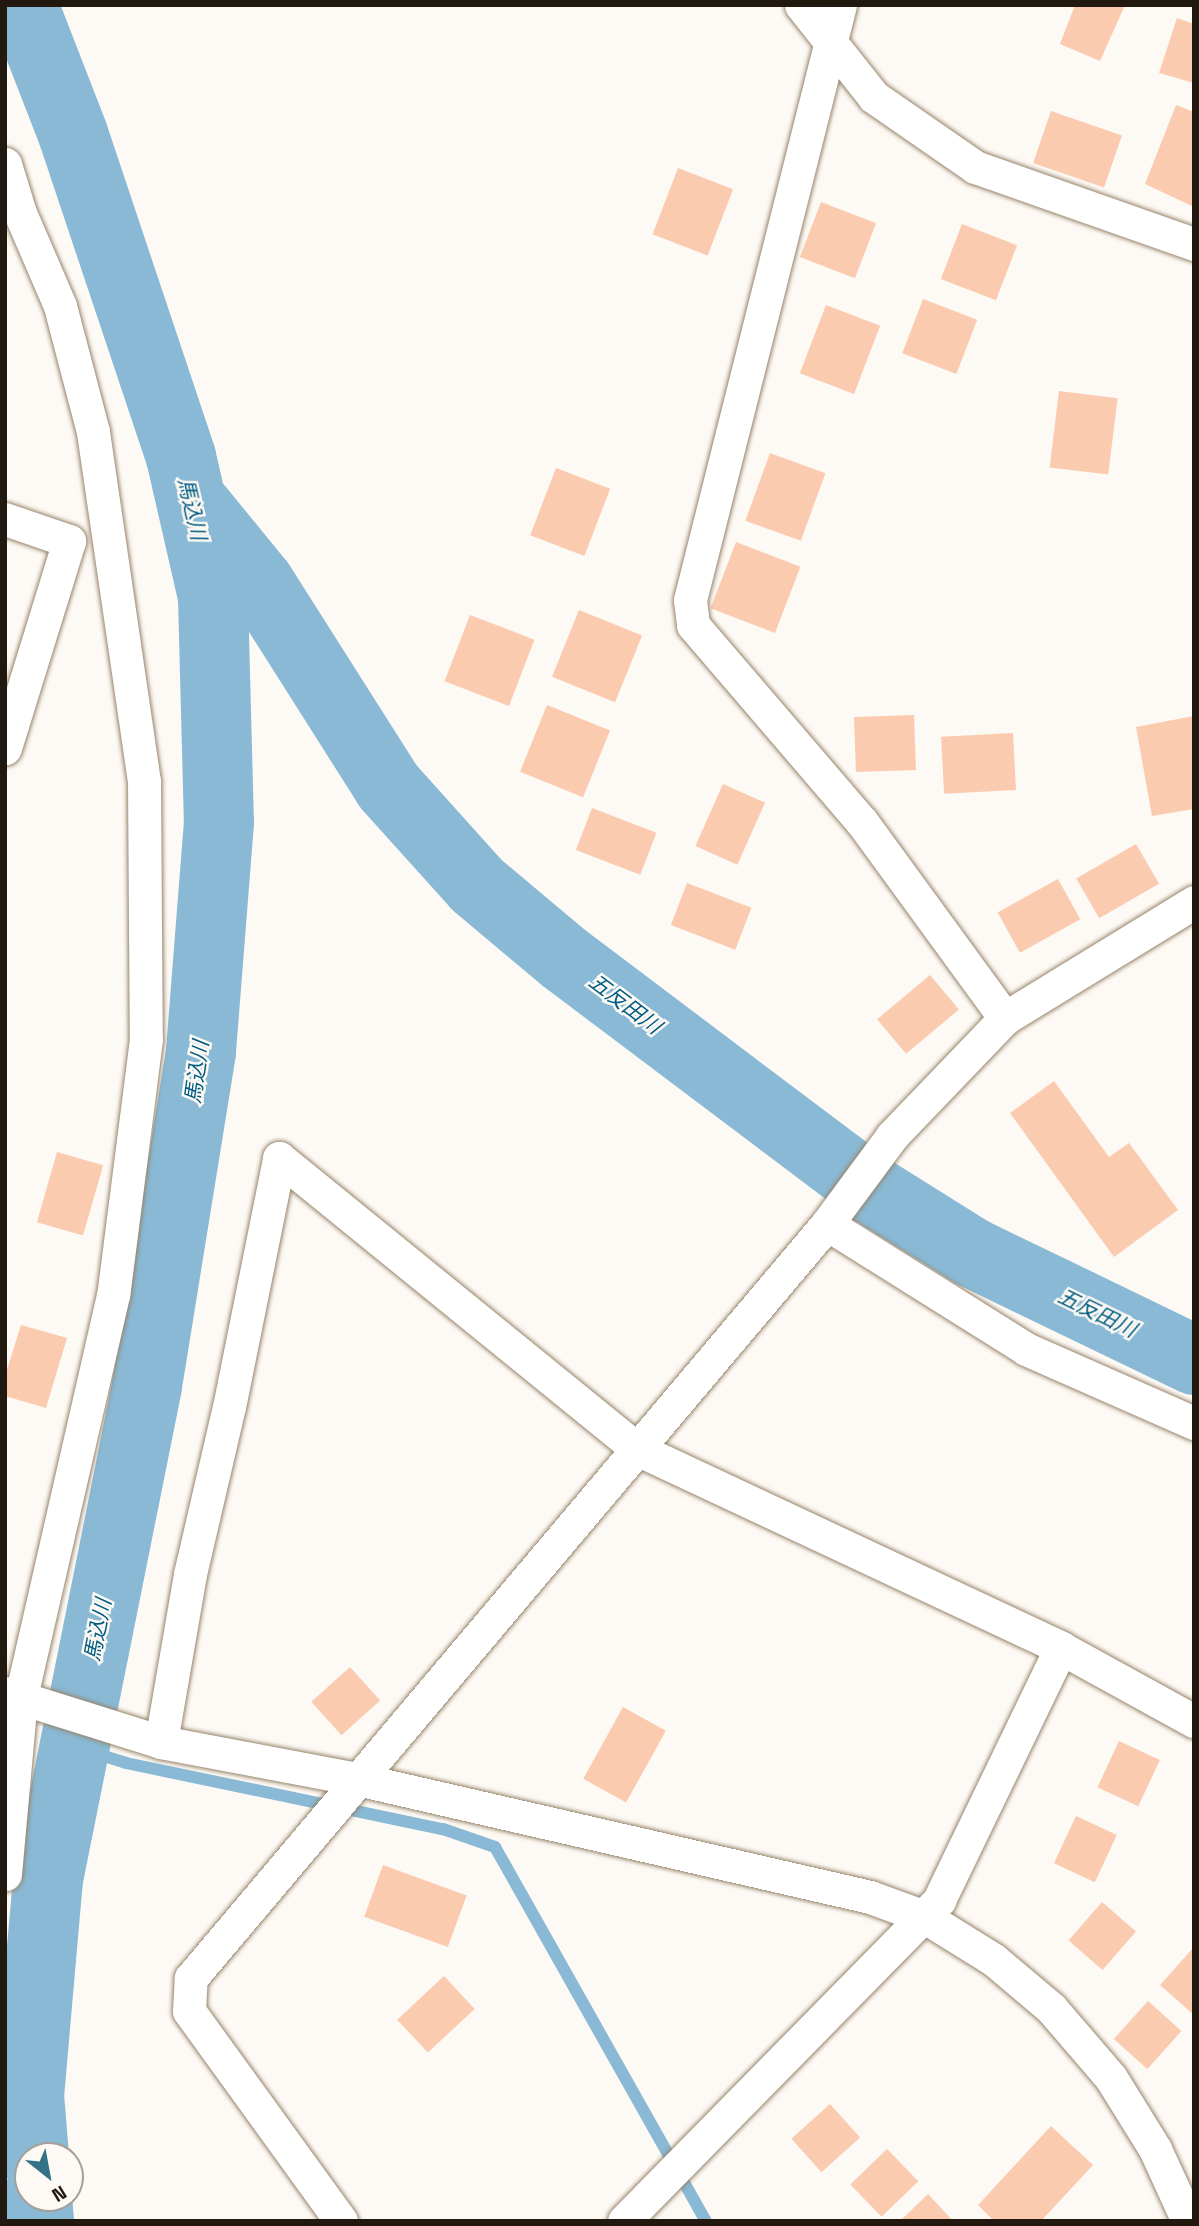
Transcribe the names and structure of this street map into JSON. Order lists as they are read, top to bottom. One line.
{"water":["馬込川","五反田川"],"north":"bottom right"}
